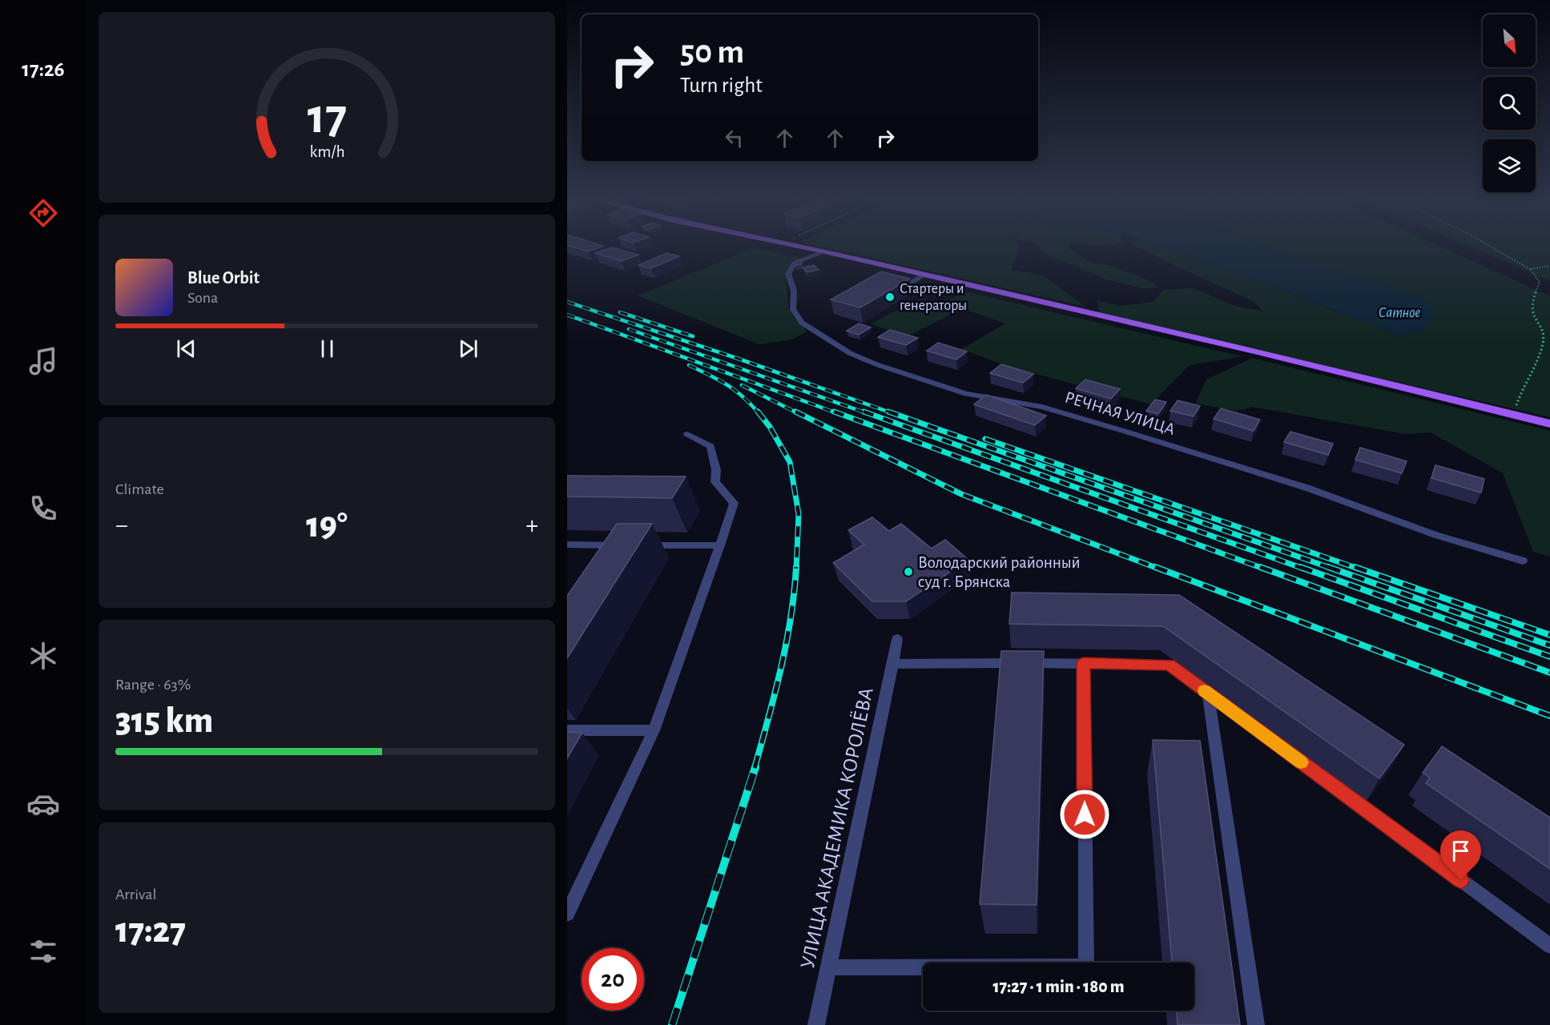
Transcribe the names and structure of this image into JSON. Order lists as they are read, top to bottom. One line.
{"streets":{"street":["РЕЧНАЯ УЛИЦА","УЛИЦА АКАДЕМИКА КОРОЛЁВА"]},"water":["Сатное"],"places":["Стартеры и генераторы","Володарский районный суд г. Брянска"],"north":"bottom right","page":{"tabs":"17:26","turn":["50 m","Turn right"],"song":["Blue Orbit","Sona"],"tile":["Climate",["Range · 63%","315 km"],["Arrival","17:27"]],"heat":["−","19°","+"],"limit":"20","trip":"17:27 · 1 min · 180 m","gauge":["17","km/h"]}}
